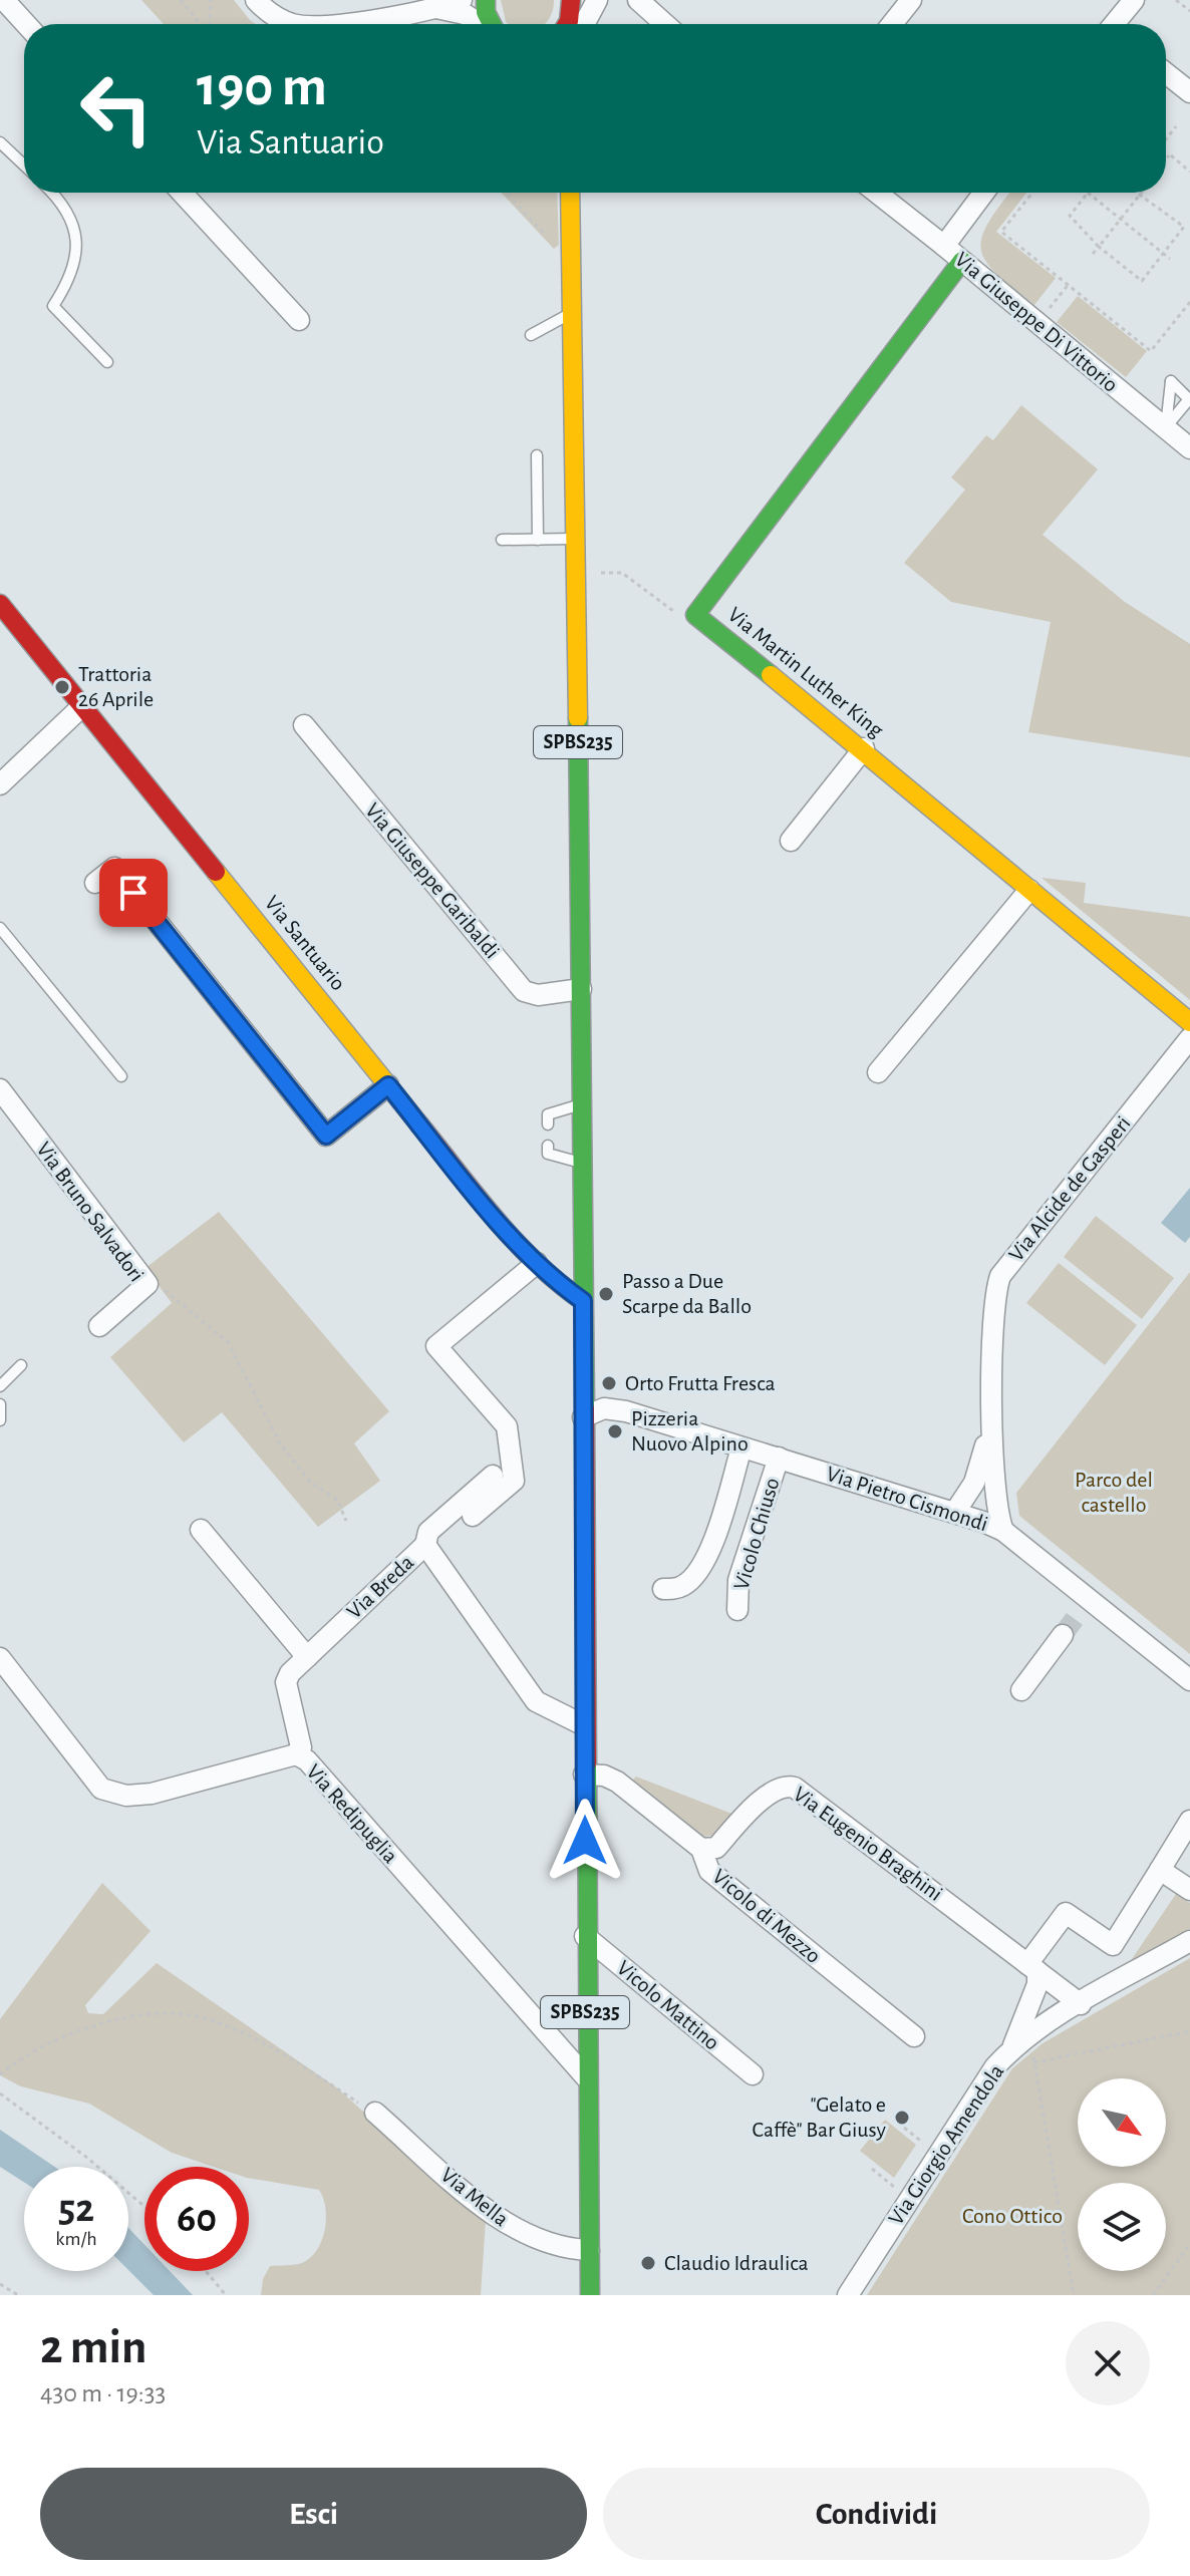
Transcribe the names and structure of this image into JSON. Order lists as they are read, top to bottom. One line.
{"streets":{"main road":["Via Martin Luther King","SPBS235","Via Santuario"],"street":["Via Giuseppe Di Vittorio","Via Giuseppe Garibaldi","Via Alcide de Gasperi","Via Bruno Salvadori","Via Pietro Cismondi","Vicolo Chiuso","Via Breda","Via Redipuglia","Via Eugenio Braghini","Vicolo di Mezzo","Vicolo Mattino","Via Giorgio Amendola","Via Mella"]},"crossings":[["Via Giuseppe Di Vittorio","Via Martin Luther King"],["SPBS235","Via Giuseppe Garibaldi"],["SPBS235","Via Santuario"],["SPBS235","Via Pietro Cismondi"],["SPBS235","Via Breda"],["SPBS235","Via Redipuglia"],["SPBS235","Vicolo di Mezzo"],["SPBS235","Vicolo Mattino"],["SPBS235","Via Mella"],["Via Alcide de Gasperi","Via Pietro Cismondi"],["Via Pietro Cismondi","Vicolo Chiuso"],["Via Breda","Via Redipuglia"],["Via Eugenio Braghini","Vicolo di Mezzo"],["Via Eugenio Braghini","Via Giorgio Amendola"]],"parks":["Parco del castello","Cono Ottico"],"places":["Trattoria 26 Aprile","Passo a Due Scarpe da Ballo","Orto Frutta Fresca","Pizzeria Nuovo Alpino","\"Gelato e Caffè\" Bar Giusy","Claudio Idraulica"],"north":"bottom right","page":{"turn":["190 m","Via Santuario"],"speed":"52 km/h","limit":"60","heading":["2 min","430 m · 19:33"],"buttons":["Esci","Condividi"]}}
